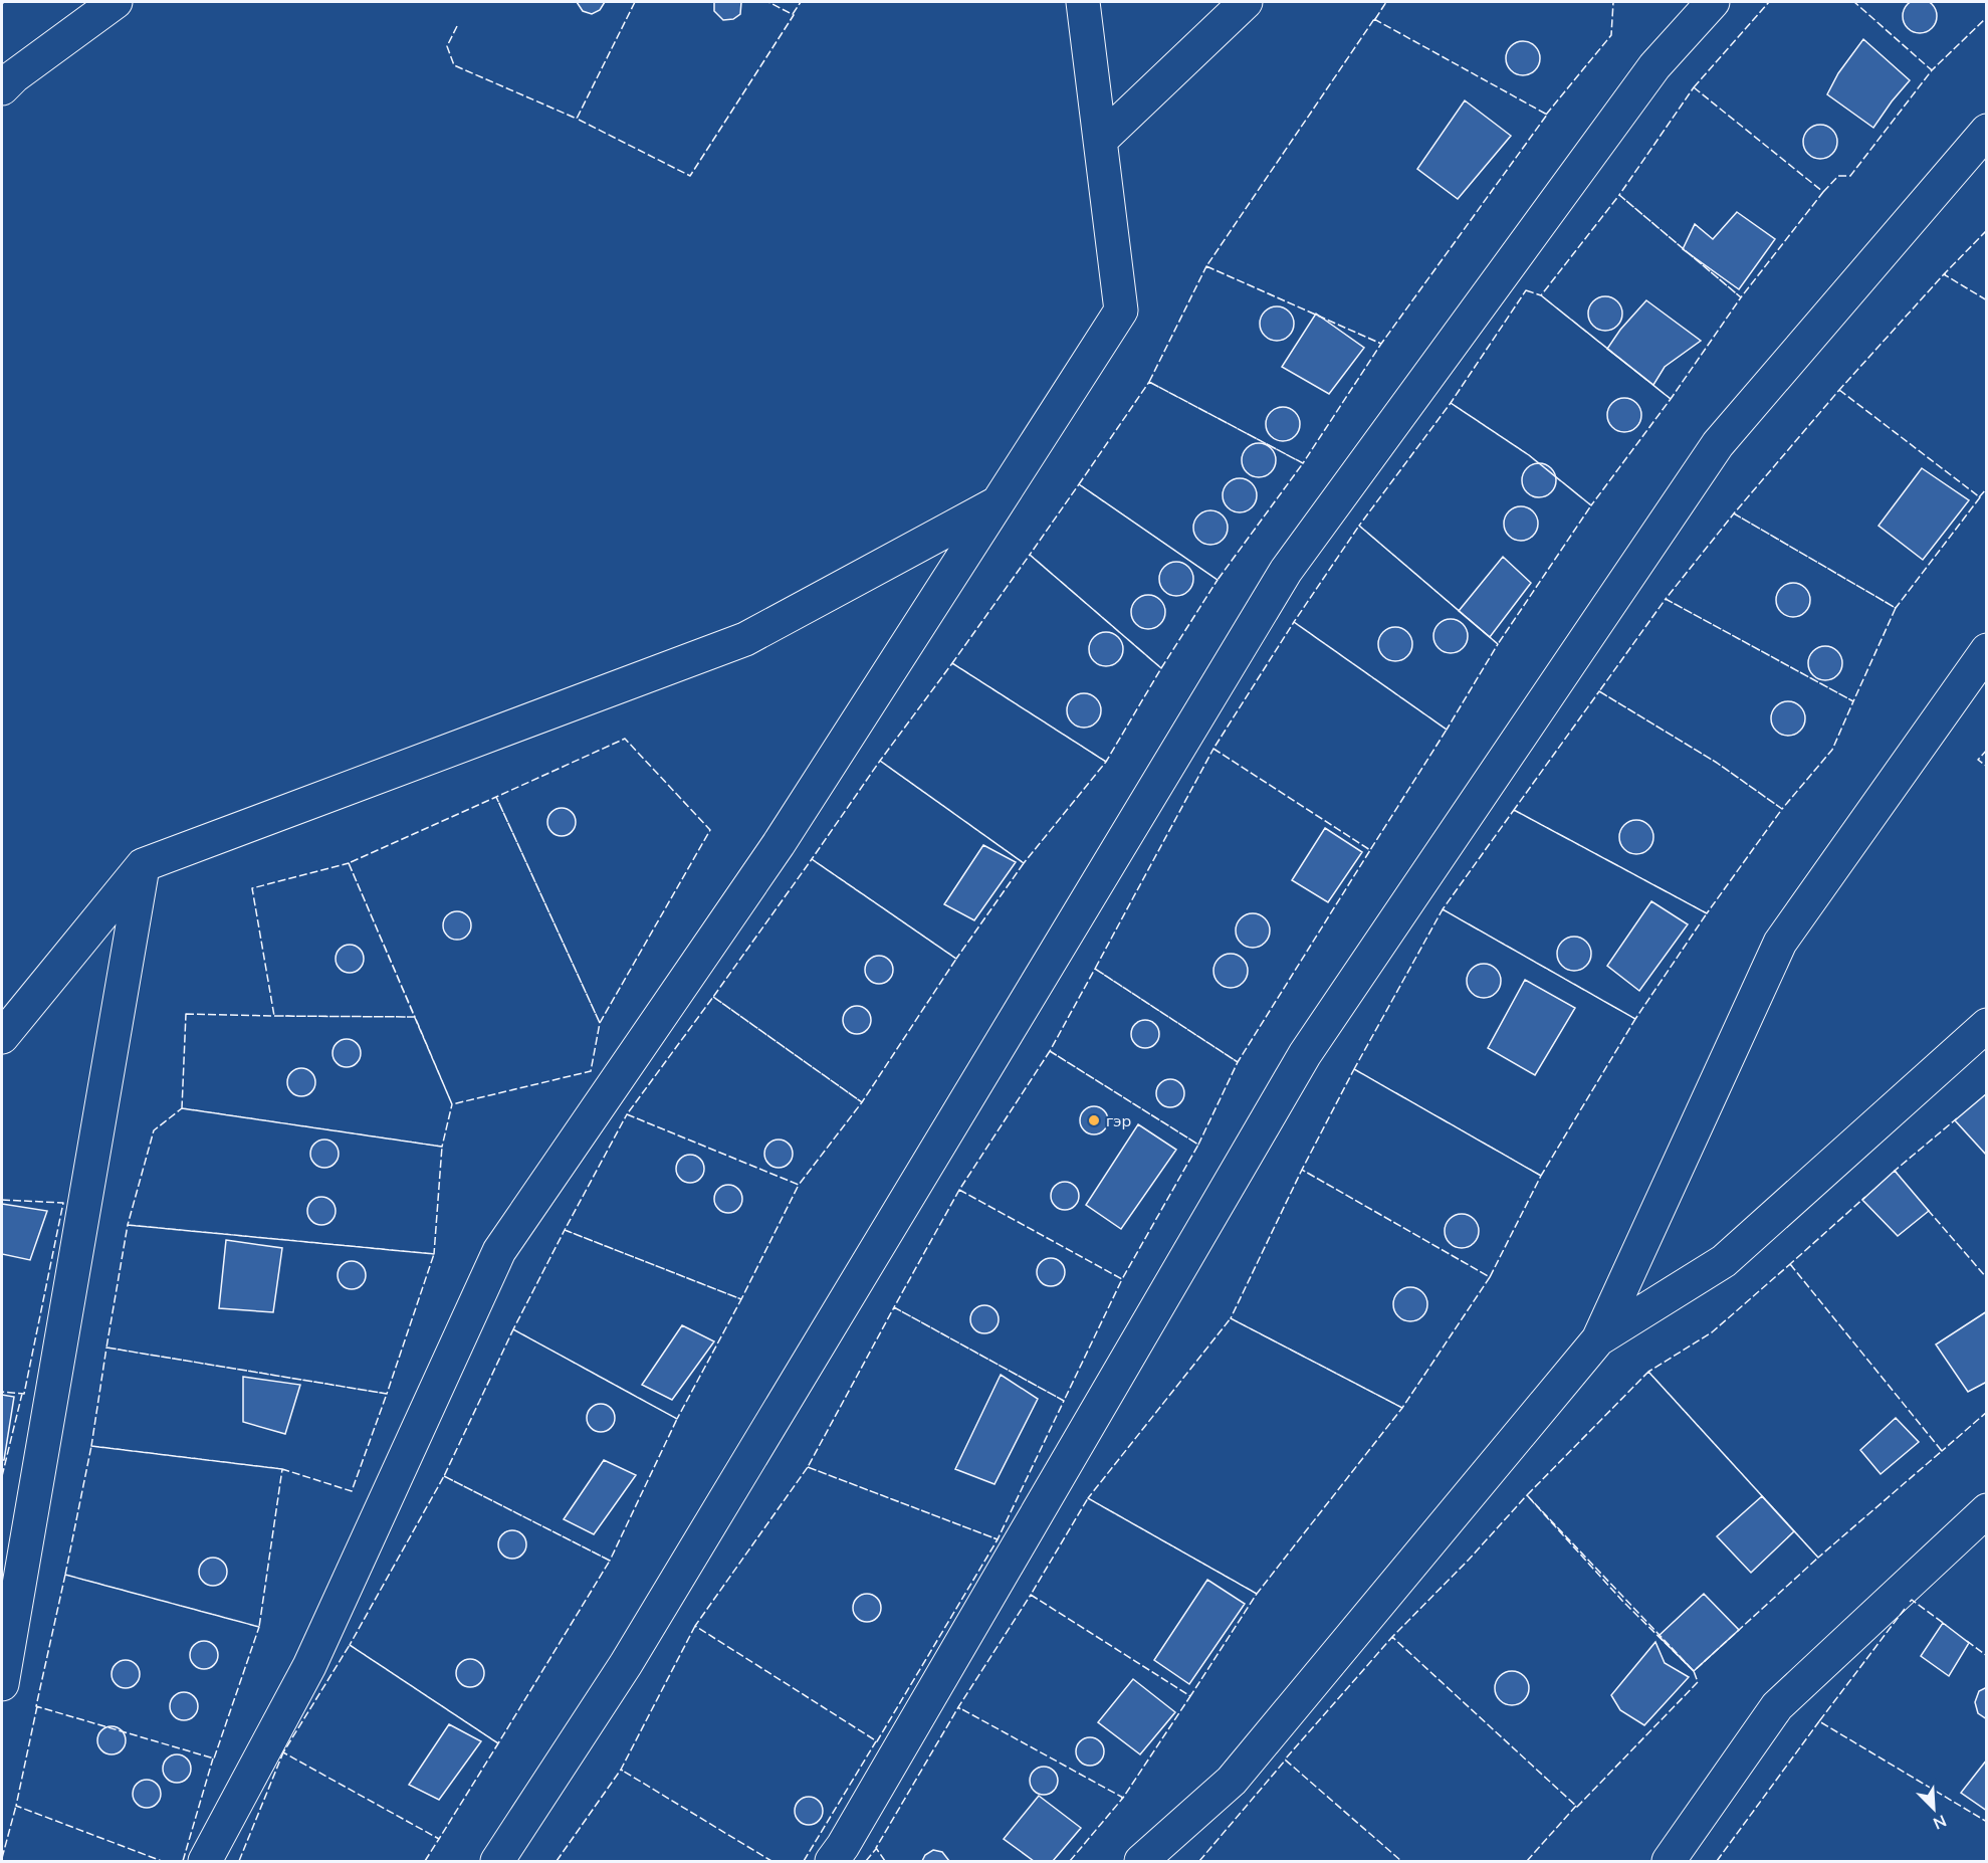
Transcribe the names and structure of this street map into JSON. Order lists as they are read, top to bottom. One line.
{"places":["гэр"],"north":"bottom right"}
